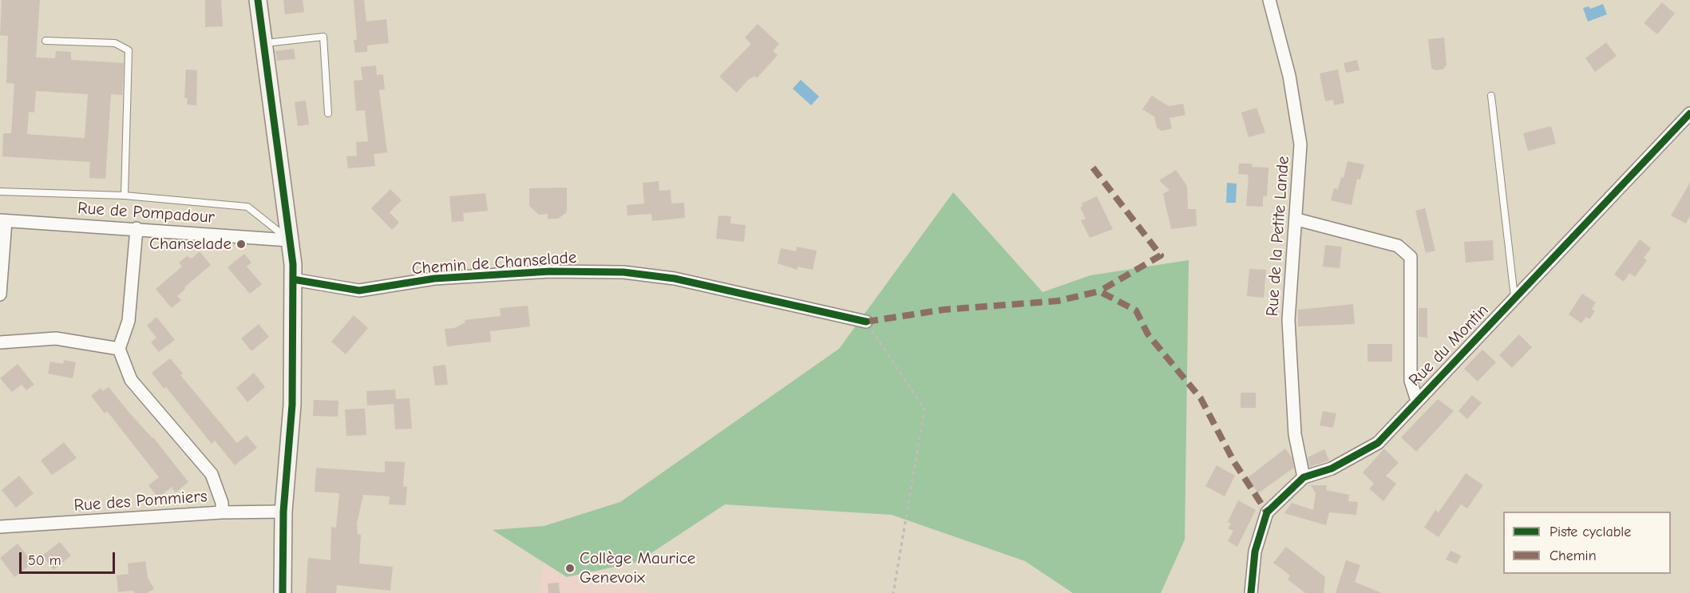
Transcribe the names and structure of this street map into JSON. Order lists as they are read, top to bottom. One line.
{"streets":{"street":["Rue de Pompadour","Rue de la Petite Lande","Chemin de Chanselade","Rue du Montin","Rue des Pommiers"]},"crossings":[["Rue de la Petite Lande","Rue du Montin"]],"places":["Chanselade","Collège Maurice Genevoix"],"legend":["Piste cyclable","Chemin"],"scale_bar":"50 m"}
